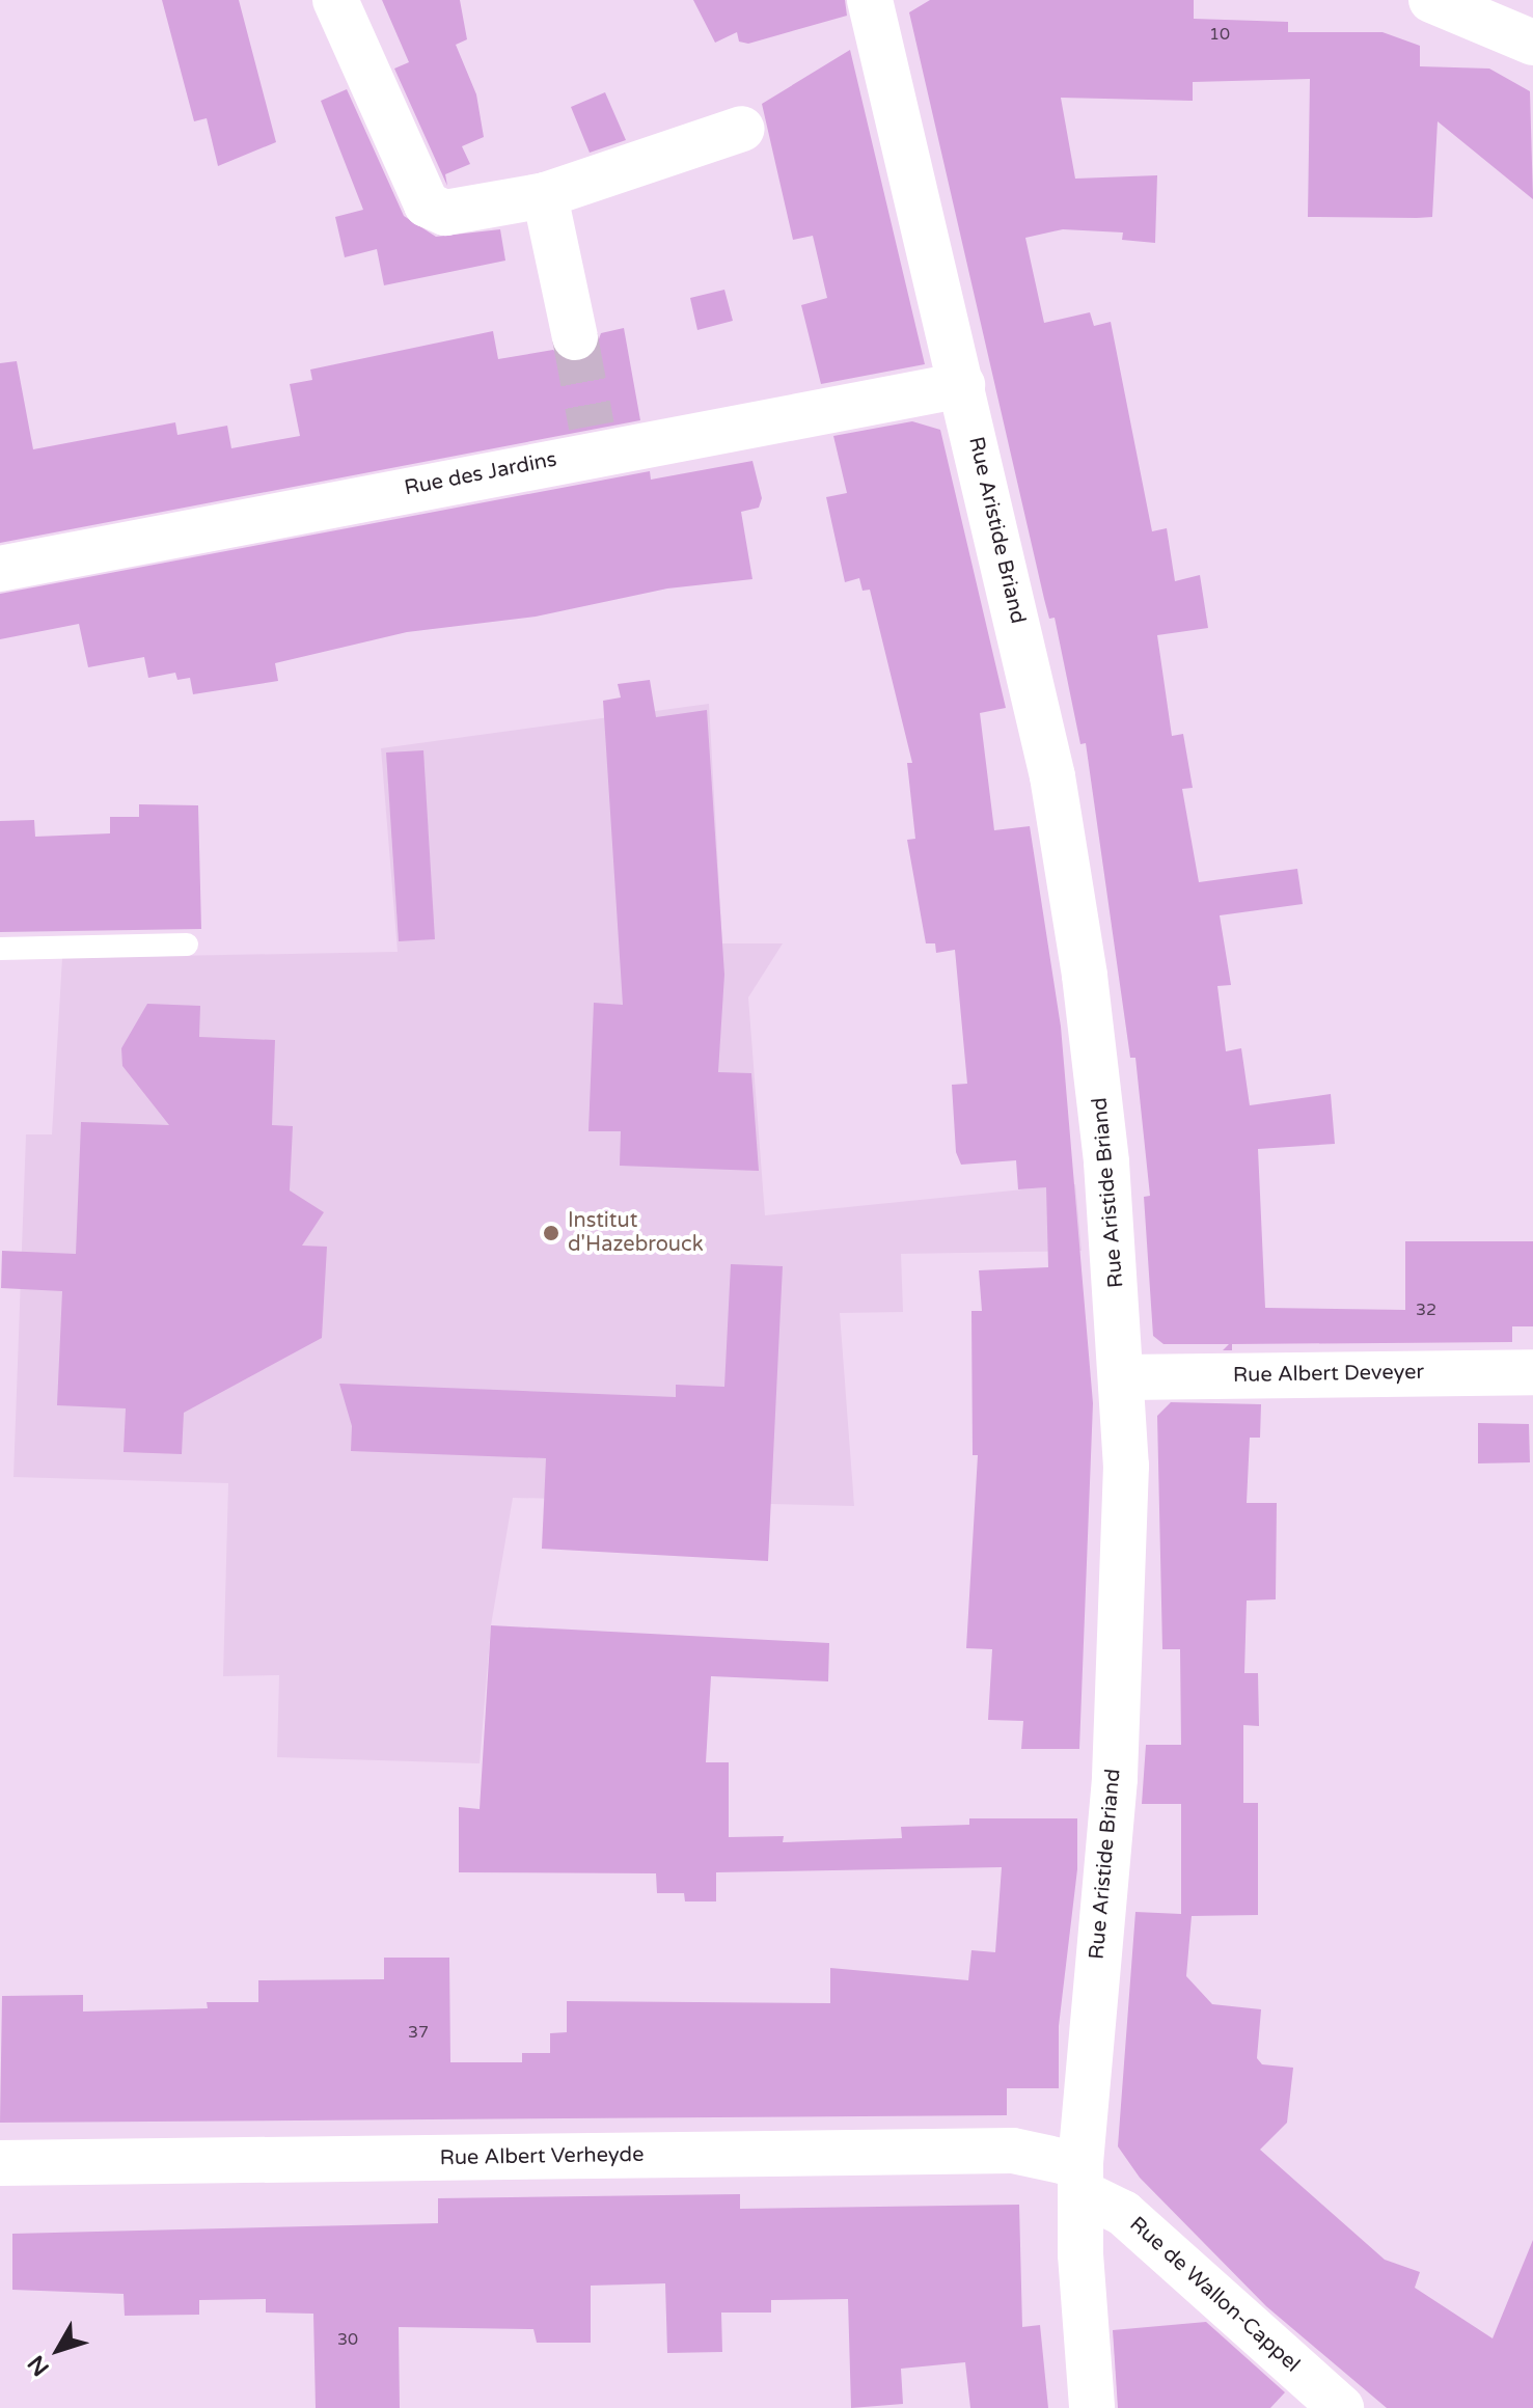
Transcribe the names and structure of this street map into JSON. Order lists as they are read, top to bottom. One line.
{"streets":{"street":["Rue des Jardins","Rue Aristide Briand","Rue Albert Deveyer","Rue Albert Verheyde","Rue de Wallon-Cappel"]},"crossings":[["Rue des Jardins","Rue Aristide Briand"],["Rue Aristide Briand","Rue Albert Deveyer"],["Rue Aristide Briand","Rue Albert Verheyde"],["Rue Aristide Briand","Rue de Wallon-Cappel"],["Rue Albert Verheyde","Rue de Wallon-Cappel"]],"places":["Institut d'Hazebrouck"],"house_numbers":["10","32","37","30"],"north":"bottom left"}
